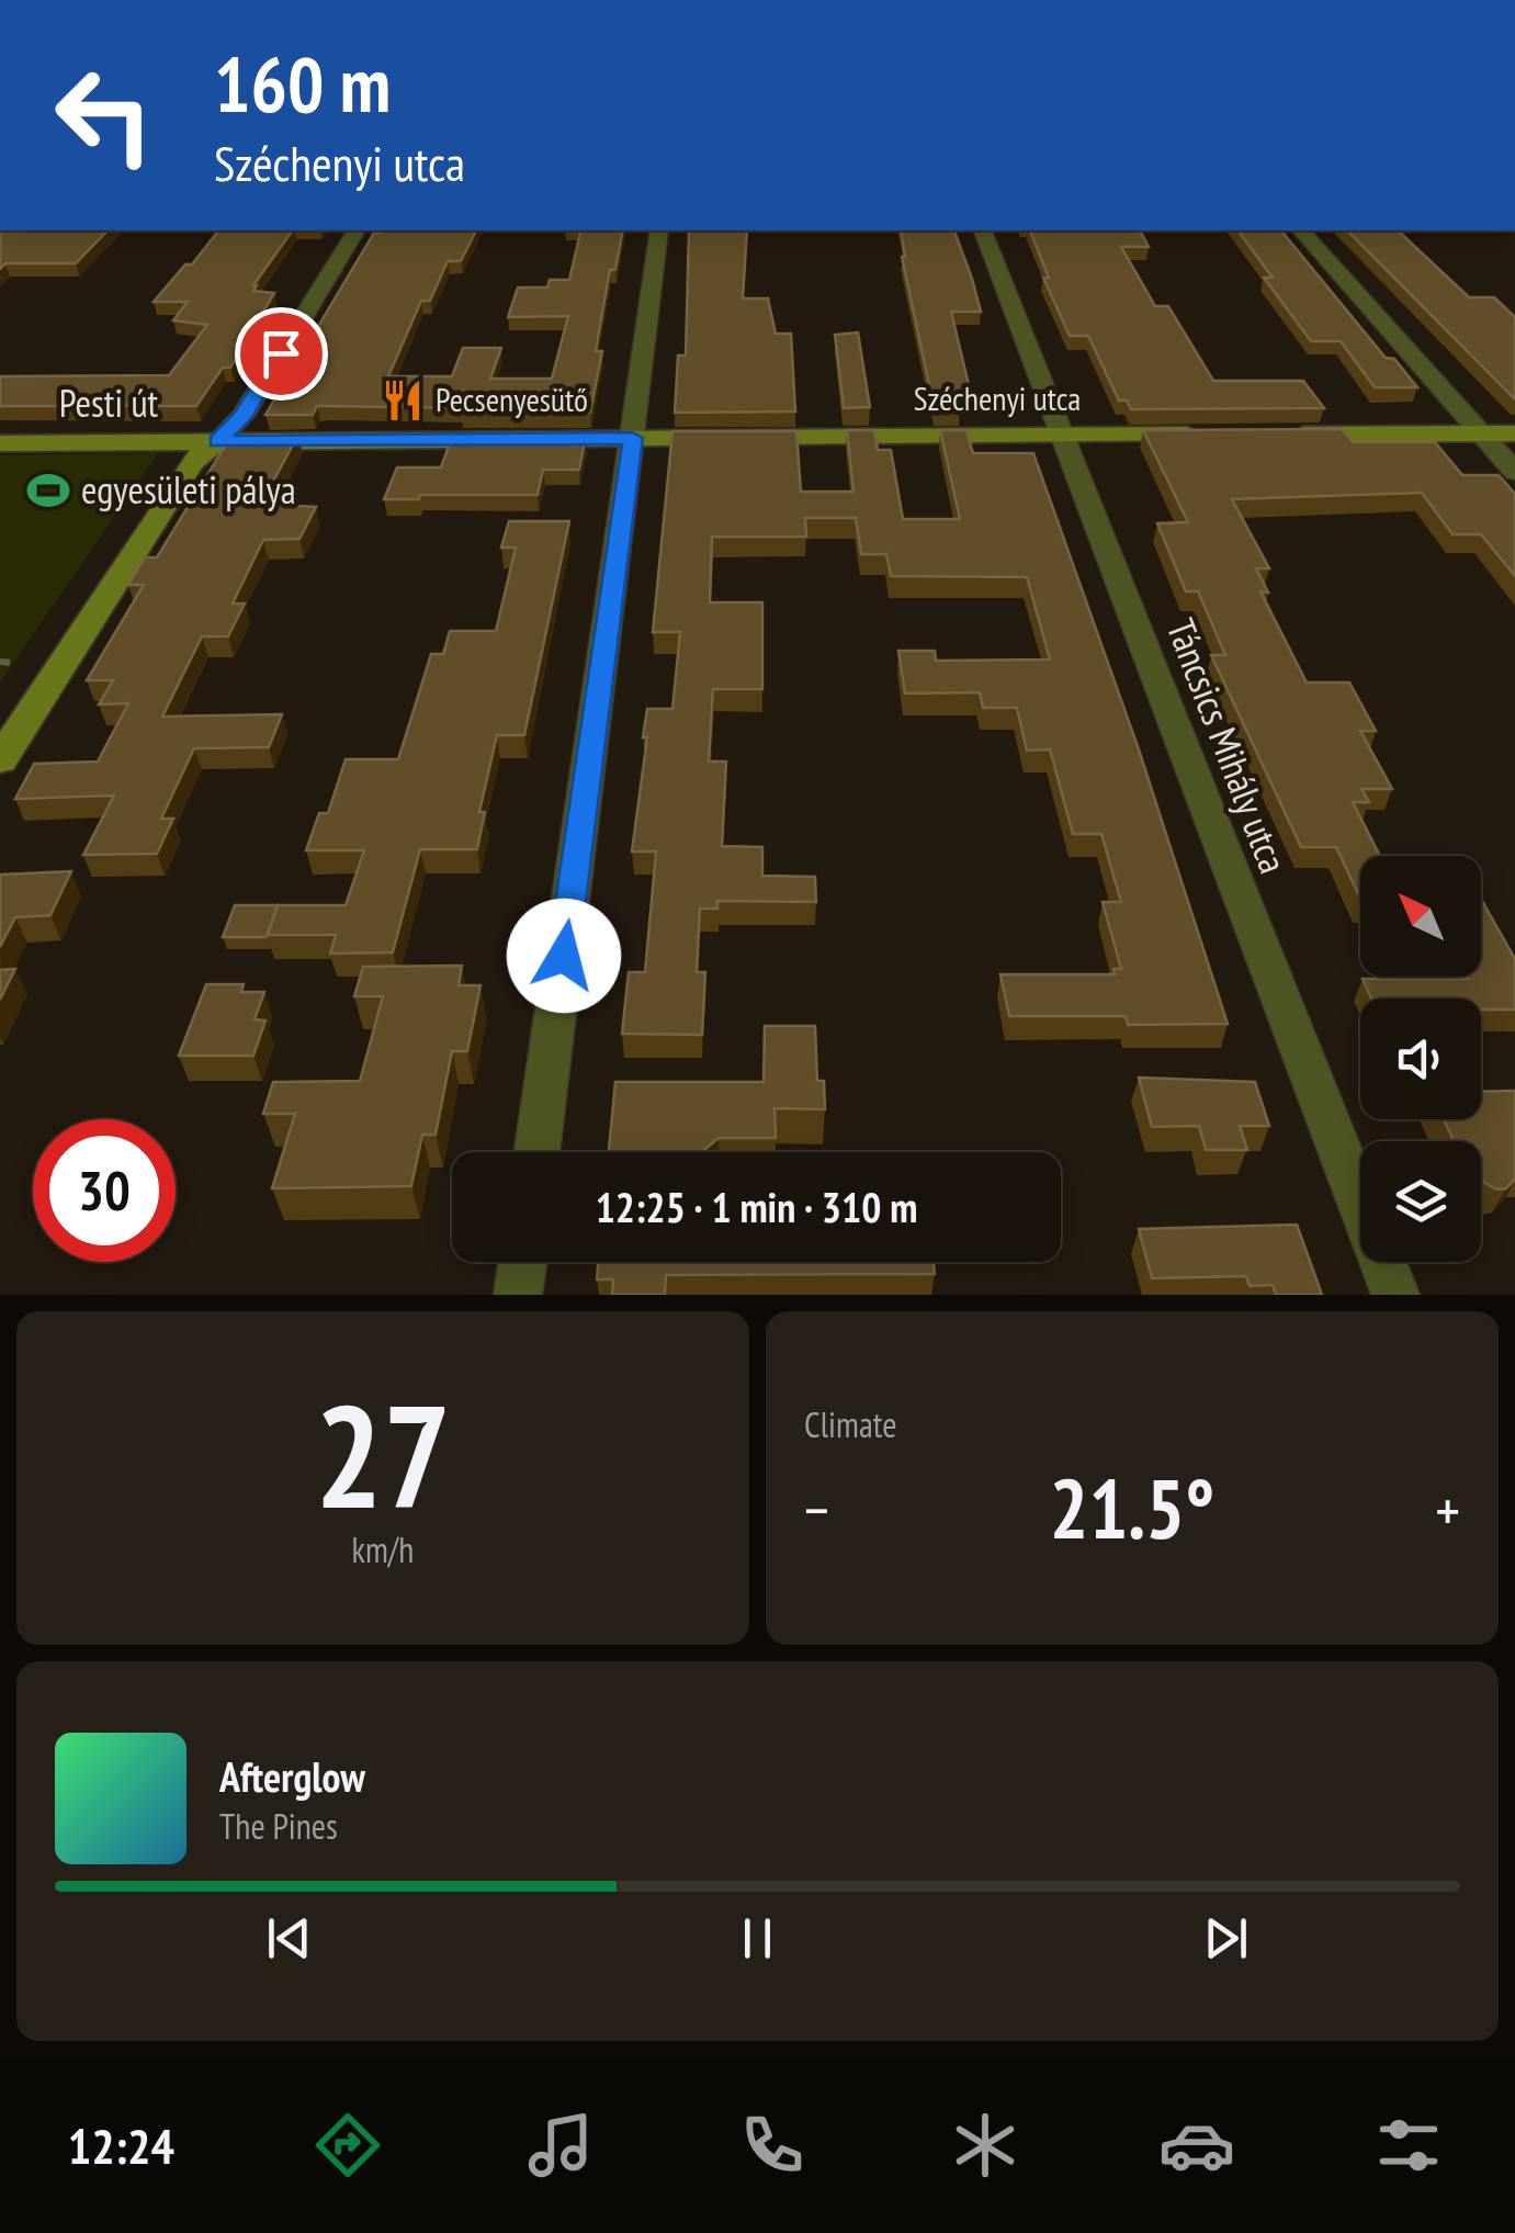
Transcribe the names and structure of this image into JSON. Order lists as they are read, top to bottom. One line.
{"streets":{"street":["Széchenyi utca","Pesti út","Táncsics Mihály utca"]},"crossings":[["Széchenyi utca","Pesti út"],["Széchenyi utca","Táncsics Mihály utca"]],"places":{"restaurant":["Pecsenyesütő"],"sports":["egyesületi pálya"]},"north":"top left","page":{"turn":["160 m","Széchenyi utca"],"limit":"30","trip":"12:25 · 1 min · 310 m","tile":[["27","km/h"],"Climate"],"heat":["−","21.5°","+"],"song":["Afterglow","The Pines"],"tabs":"12:24"}}
